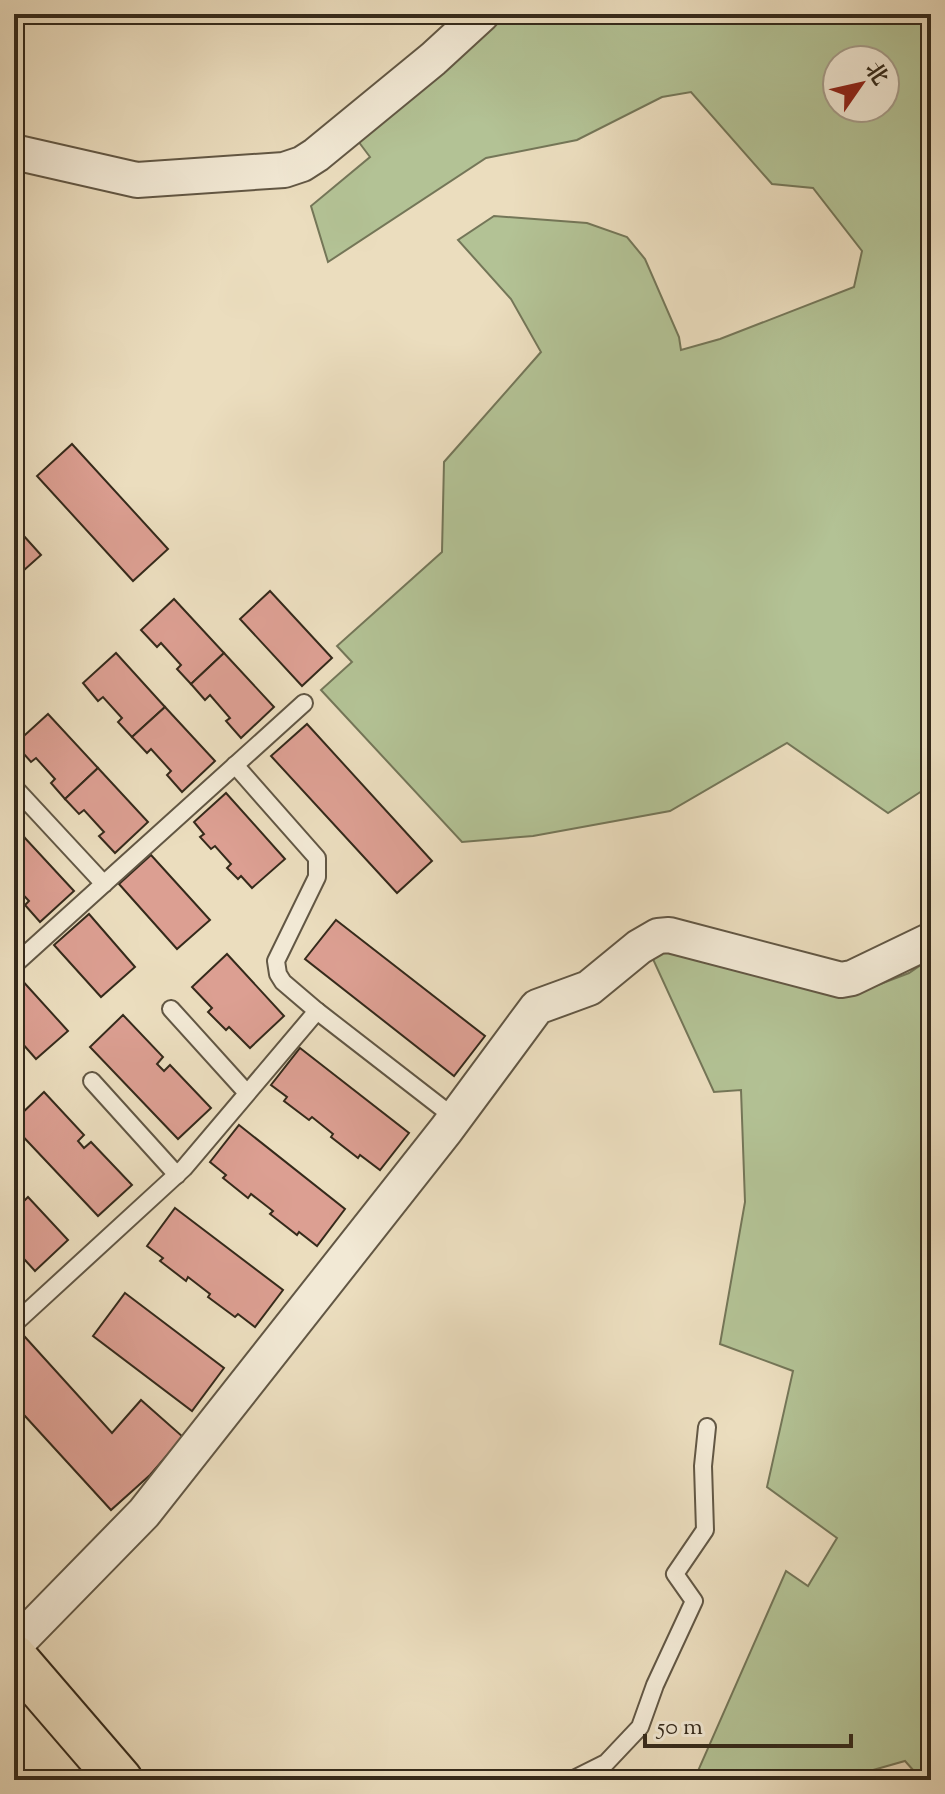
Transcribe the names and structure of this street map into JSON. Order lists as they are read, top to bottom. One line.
{"scale_bar":"50 m","north":"top right"}
